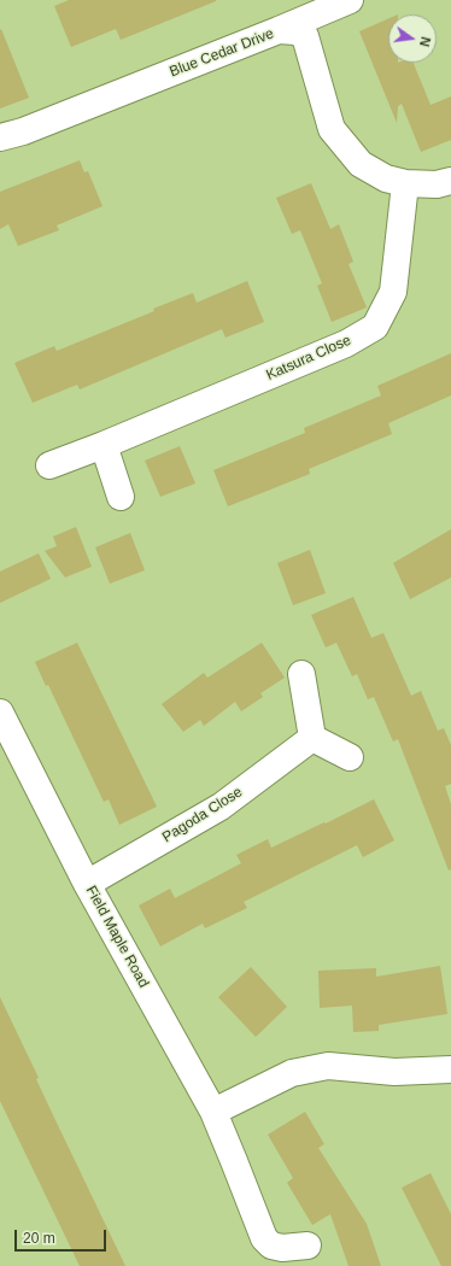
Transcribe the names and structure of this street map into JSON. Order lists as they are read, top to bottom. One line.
{"streets":{"street":["Blue Cedar Drive","Katsura Close","Pagoda Close","Field Maple Road"]},"crossings":[["Blue Cedar Drive","Katsura Close"],["Pagoda Close","Field Maple Road"]],"scale_bar":"20 m","north":"right"}
